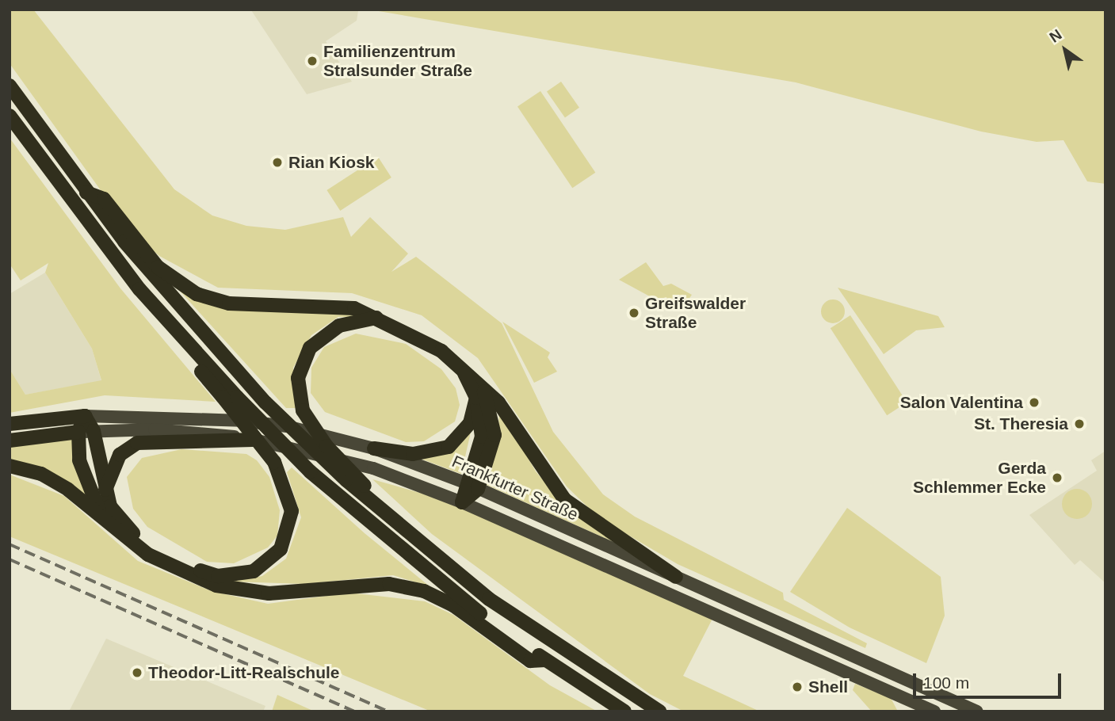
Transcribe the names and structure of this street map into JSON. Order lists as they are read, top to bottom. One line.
{"streets":{"highway":["Frankfurter Straße"]},"places":["Familienzentrum Stralsunder Straße","Rian Kiosk","Greifswalder Straße","Salon Valentina","St. Theresia","Gerda Schlemmer Ecke","Theodor-Litt-Realschule","Shell"],"scale_bar":"100 m","north":"top left"}
